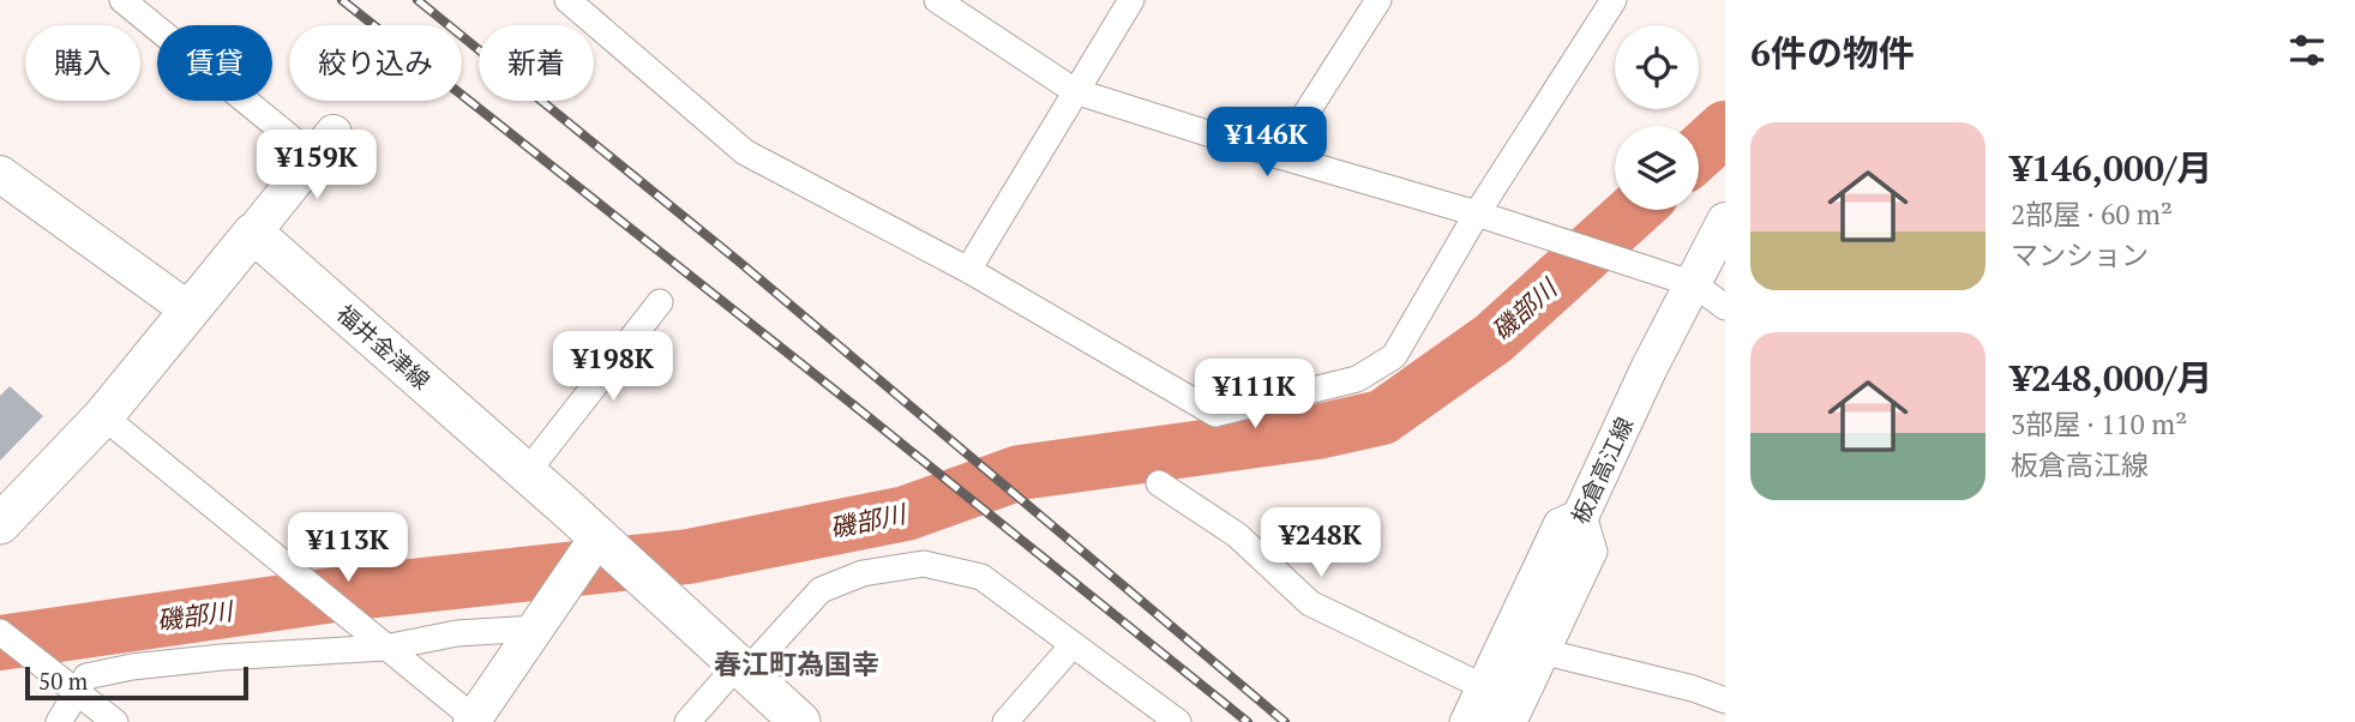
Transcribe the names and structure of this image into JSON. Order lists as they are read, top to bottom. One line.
{"streets":{"main road":["福井金津線","板倉高江線"]},"districts":["春江町為国幸"],"water":["磯部川"],"scale_bar":"50 m","page":{"heading":"6件の物件","chip":["購入","賃貸","絞り込み","新着"],"list":[{"name":"¥146,000/月","note":"2部屋 · 60 m² · マンション"},{"name":"¥248,000/月","note":"3部屋 · 110 m² · 板倉高江線"}],"price":["¥146K","¥159K","¥198K","¥111K","¥248K","¥113K"],"scale":"50 m"}}
